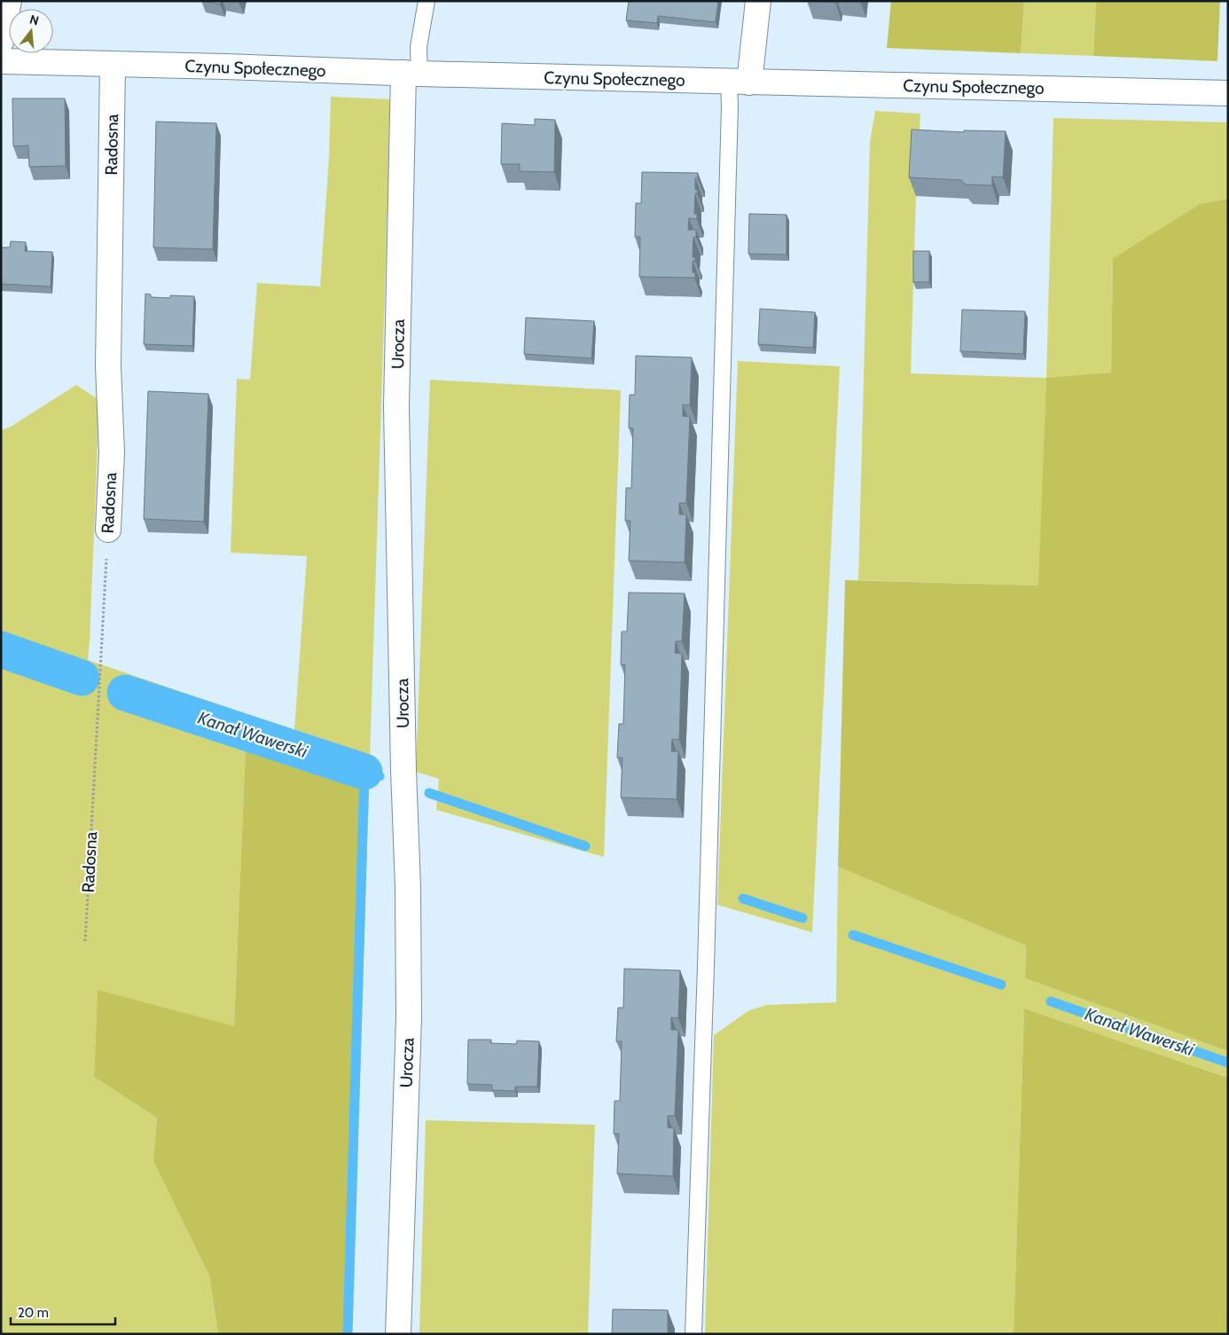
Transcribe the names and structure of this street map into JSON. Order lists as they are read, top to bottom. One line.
{"streets":{"street":["Czynu Społecznego","Radosna","Urocza"]},"crossings":[["Czynu Społecznego","Radosna"],["Czynu Społecznego","Urocza"]],"water":["Kanał Wawerski"],"scale_bar":"20 m","north":"top"}
